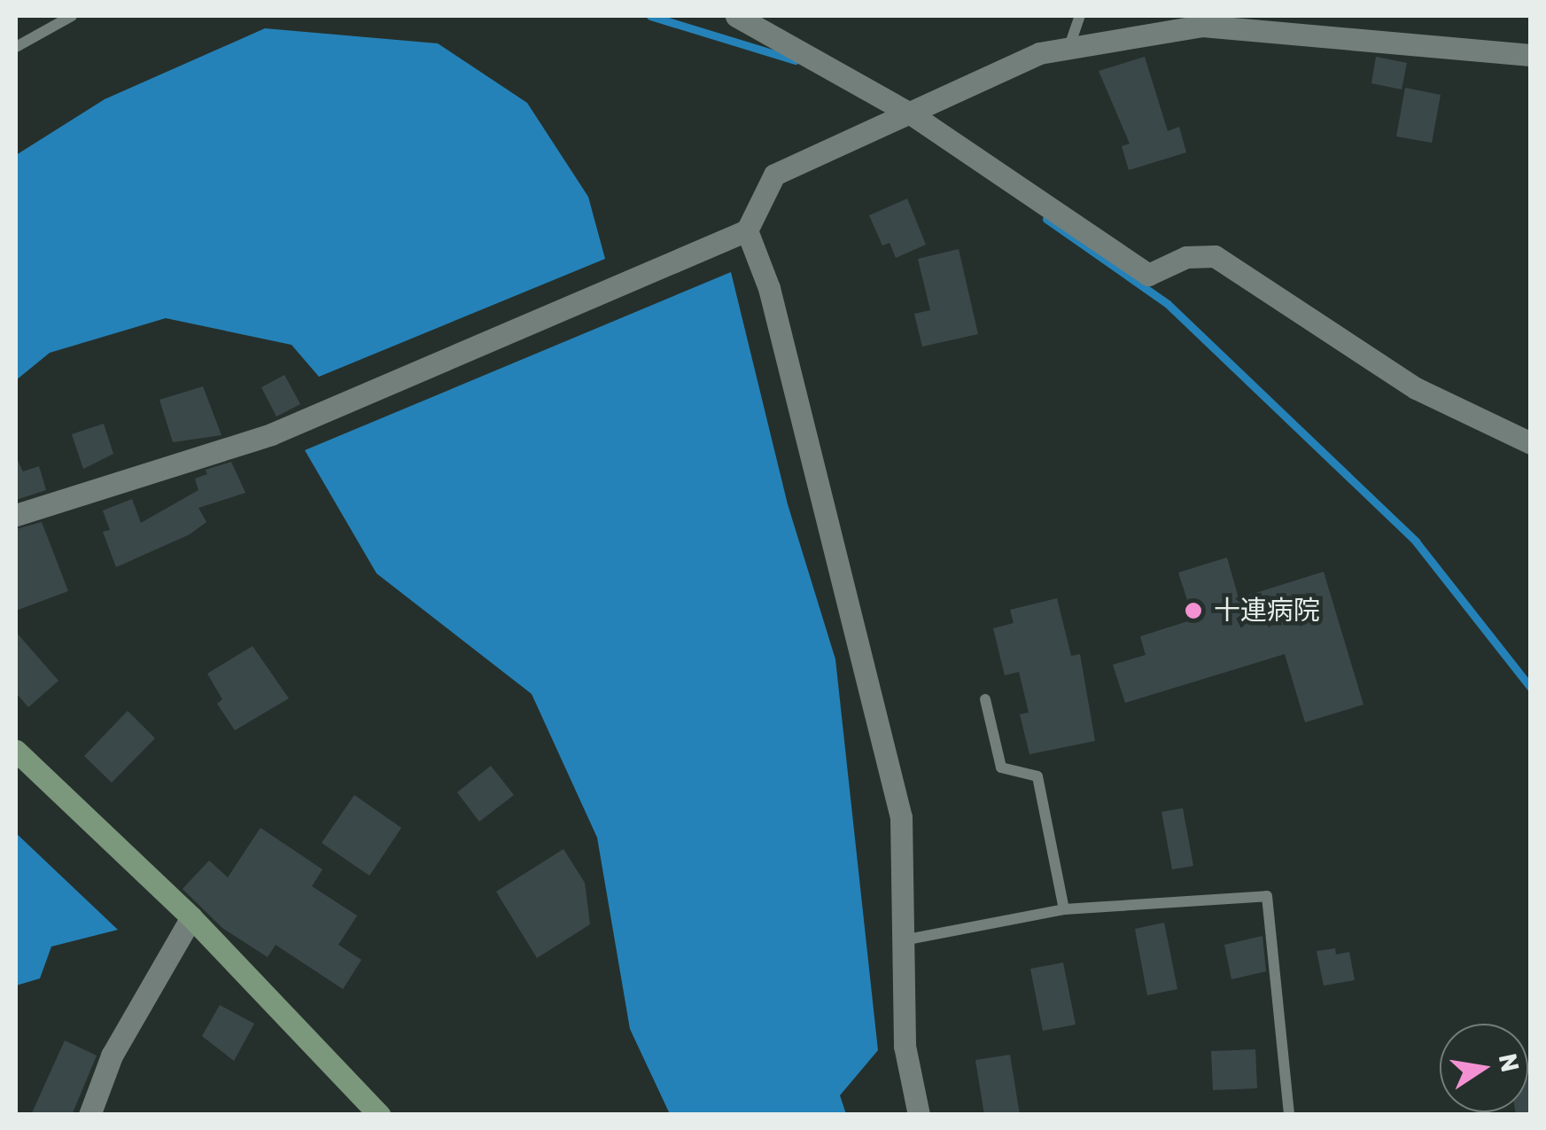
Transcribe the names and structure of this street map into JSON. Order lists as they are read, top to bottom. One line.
{"places":["十連病院"],"north":"right"}
